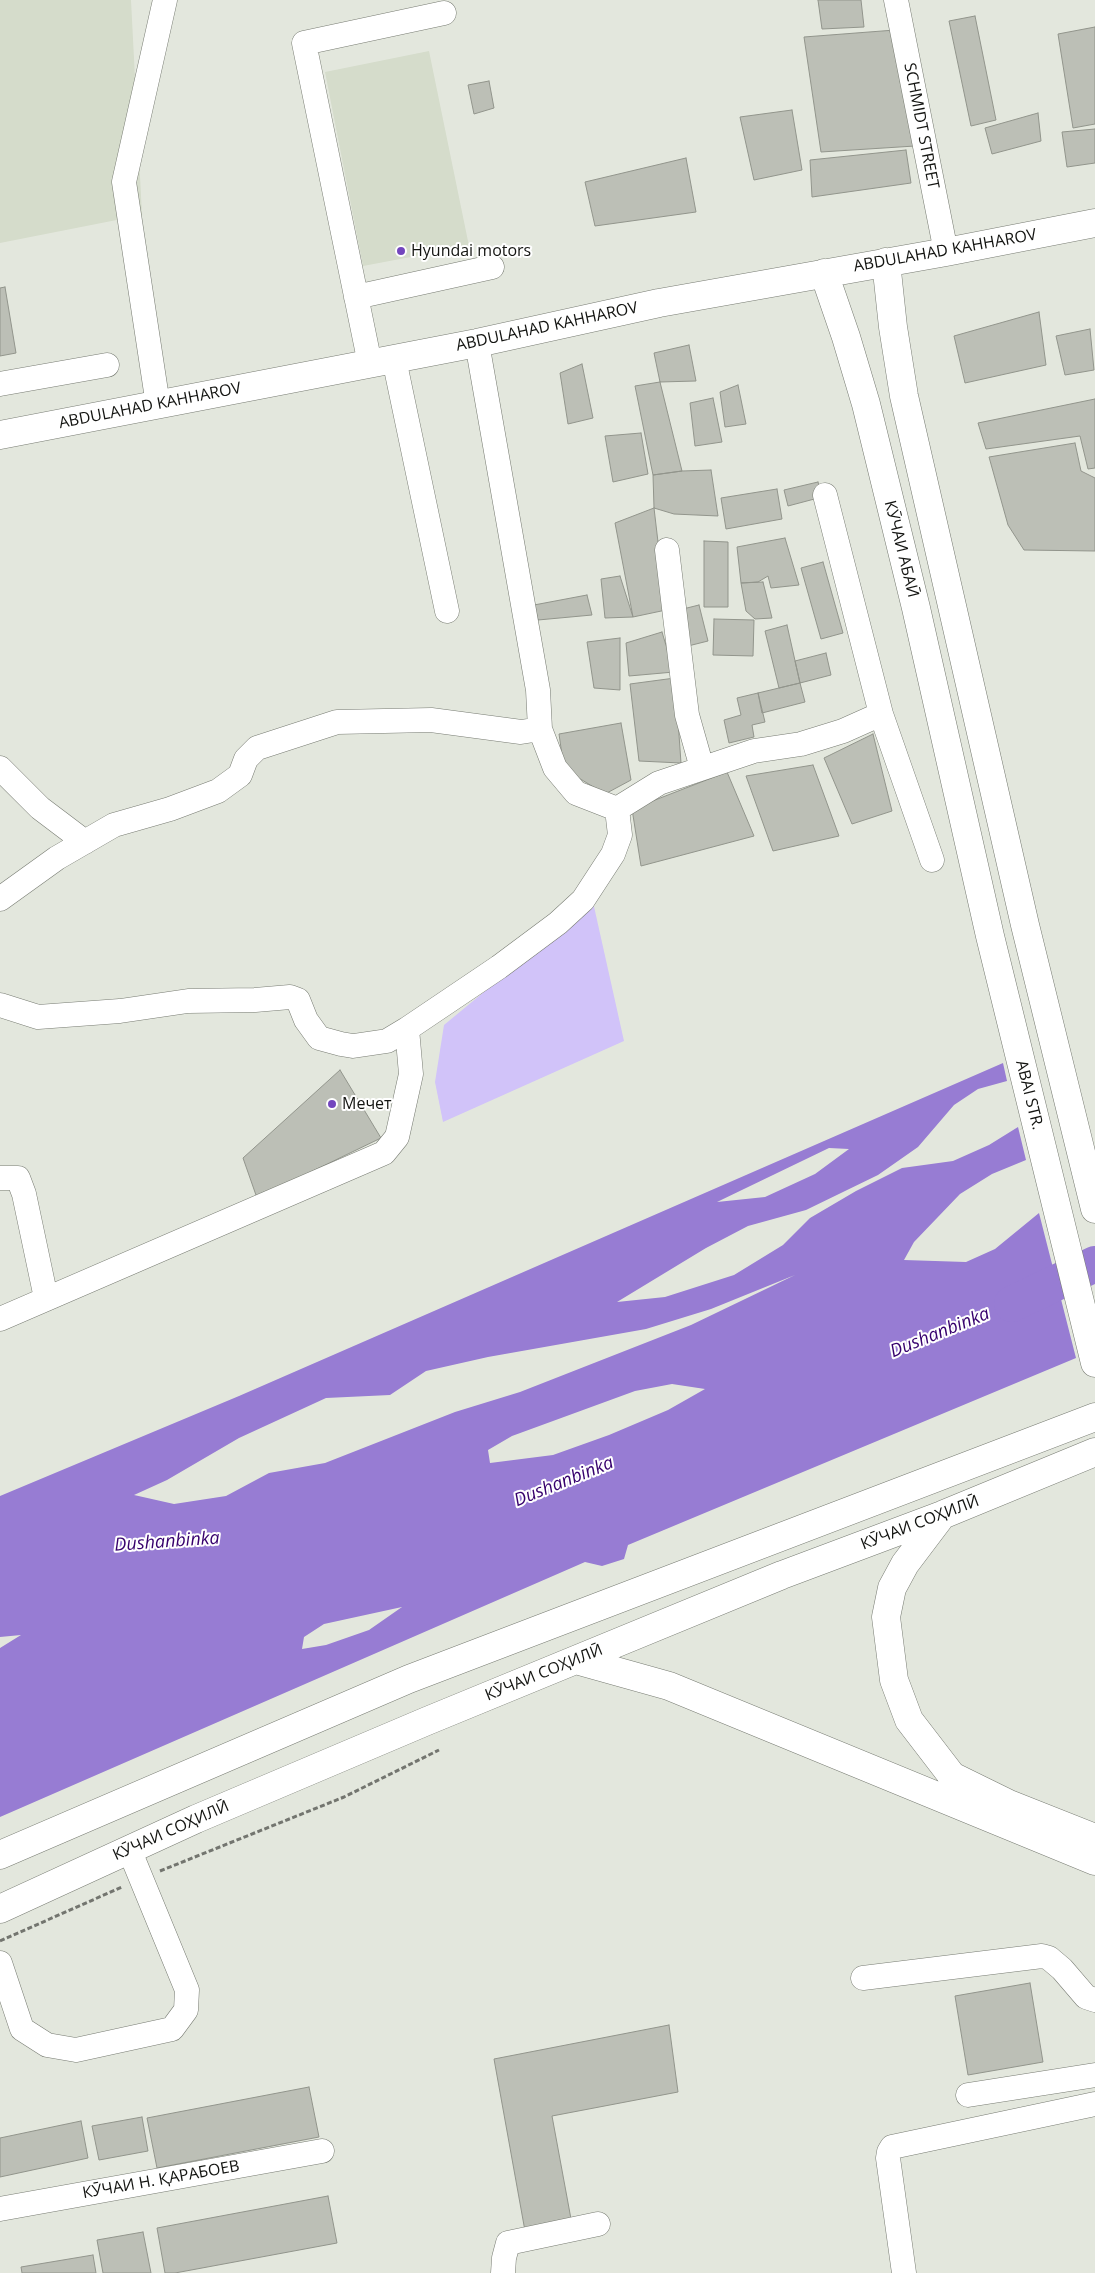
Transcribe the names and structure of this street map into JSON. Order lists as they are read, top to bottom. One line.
{"streets":{"main road":["ABDULAHAD KAHHAROV","КӮЧАИ АБАӢ","ABAI STR.","КӮЧАИ СОҲИЛӢ"],"street":["SCHMIDT STREET","КӮЧАИ Н. ҚАРАБОЕВ"]},"crossings":[["SCHMIDT STREET","ABDULAHAD KAHHAROV"],["ABDULAHAD KAHHAROV","КӮЧАИ АБАӢ"],["КӮЧАИ АБАӢ","ABAI STR."]],"water":["Dushanbinka"],"places":["Hyundai motors","Мечет"]}
